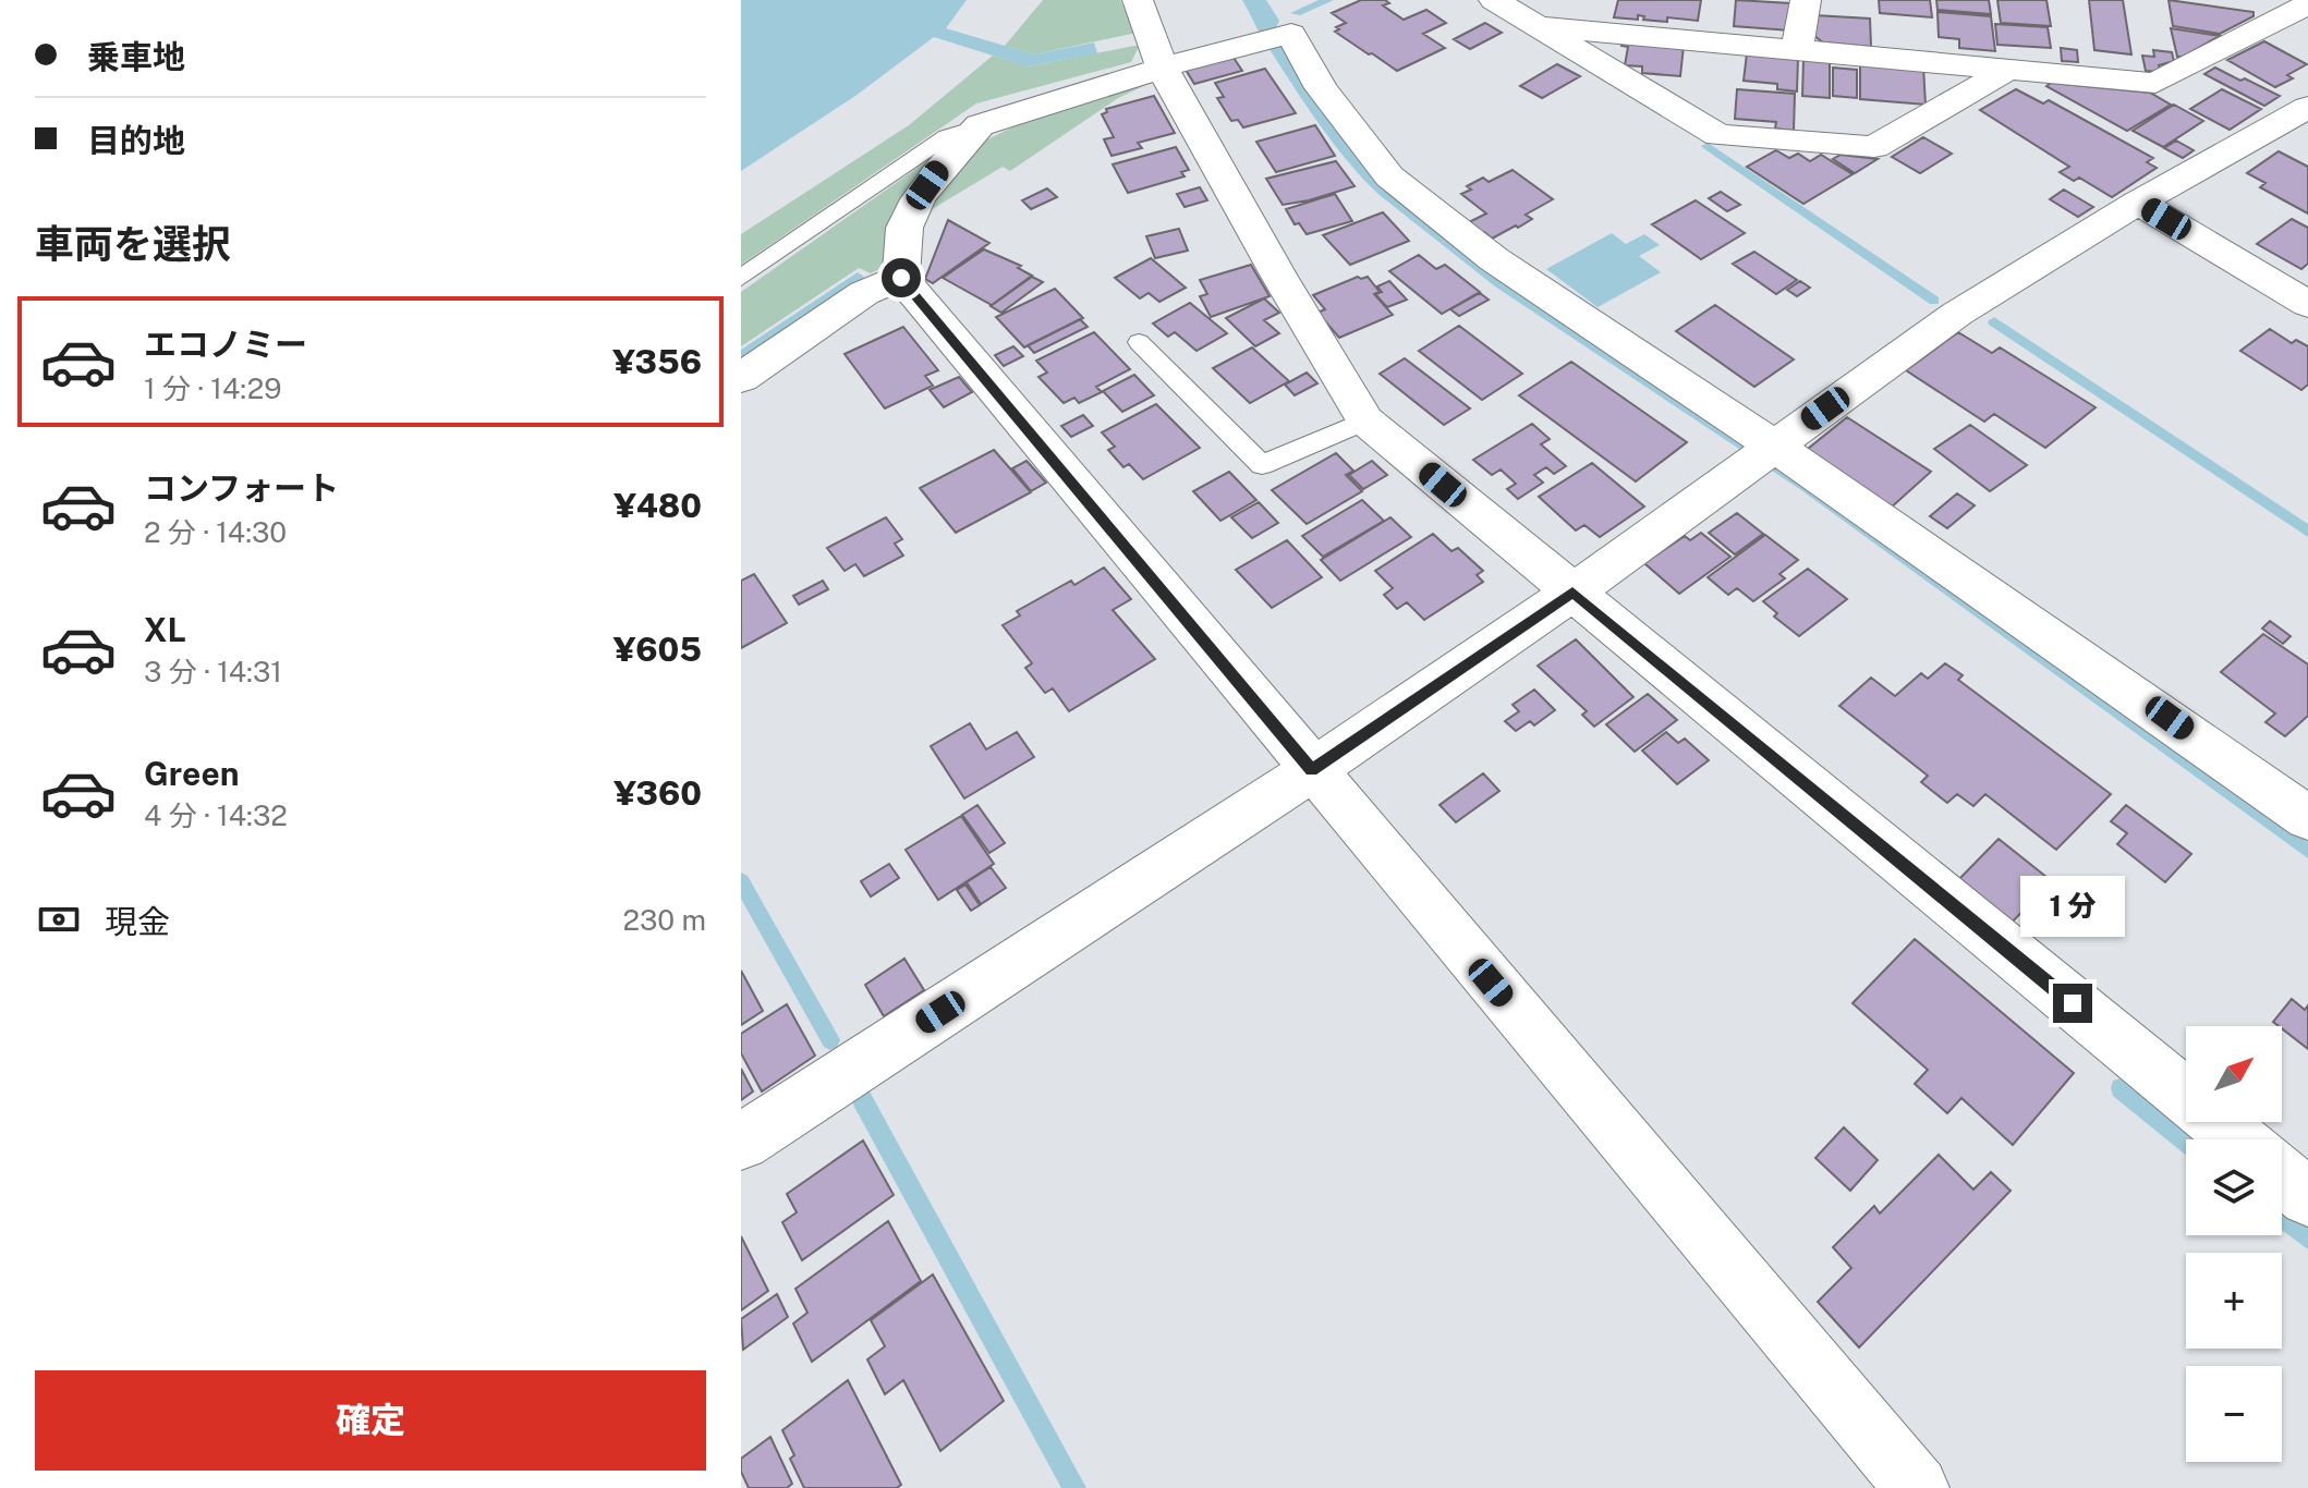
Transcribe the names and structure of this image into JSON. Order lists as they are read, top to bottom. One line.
{"north":"top right","page":{"banner":["乗車地","目的地"],"heading":"車両を選択","list":[{"name":"エコノミー","note":"1 分 · 14:29","value":"¥356"},{"name":"コンフォート","note":"2 分 · 14:30","value":"¥480"},{"name":"XL","note":"3 分 · 14:31","value":"¥605"},{"name":"Green","note":"4 分 · 14:32","value":"¥360"}],"pay":["現金","230 m"],"bubble":"1 分","map_buttons":["+","−"],"buttons":"確定"}}
